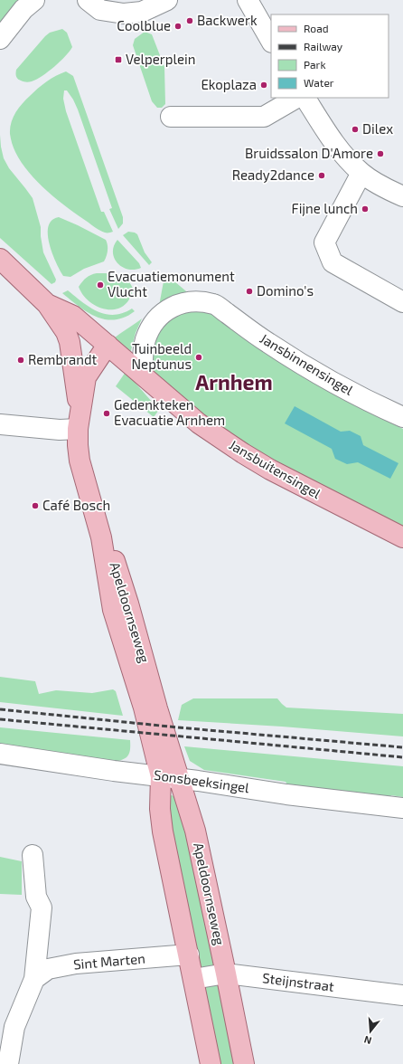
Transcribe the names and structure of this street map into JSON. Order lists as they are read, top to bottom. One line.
{"streets":{"main road":["Jansbuitensingel","Apeldoornseweg"],"street":["Jansbinnensingel","Sonsbeeksingel","Sint Marten","Steijnstraat"]},"crossings":[["Jansbinnensingel","Jansbuitensingel"],["Apeldoornseweg","Sonsbeeksingel"],["Apeldoornseweg","Sint Marten"],["Apeldoornseweg","Steijnstraat"]],"districts":["Arnhem"],"places":{"other":["Backwerk","Coolblue","Ekoplaza","Dilex","Bruidssalon D'Amore","Ready2dance","Fijne lunch","Evacuatiemonument Vlucht","Domino's","Tuinbeeld Neptunus","Rembrandt","Gedenkteken Evacuatie Arnhem","Café Bosch"],"transit":["Velperplein"]},"legend":["Road","Railway","Park","Water"],"north":"bottom"}
